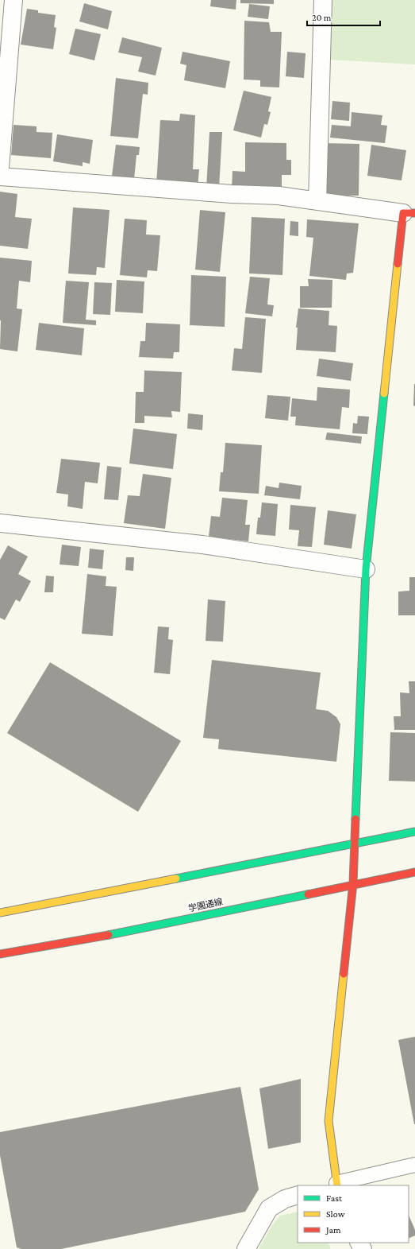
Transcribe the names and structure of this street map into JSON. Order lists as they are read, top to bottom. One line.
{"streets":{"street":["学園通線"]},"legend":["Fast","Slow","Jam"],"scale_bar":"20 m"}
